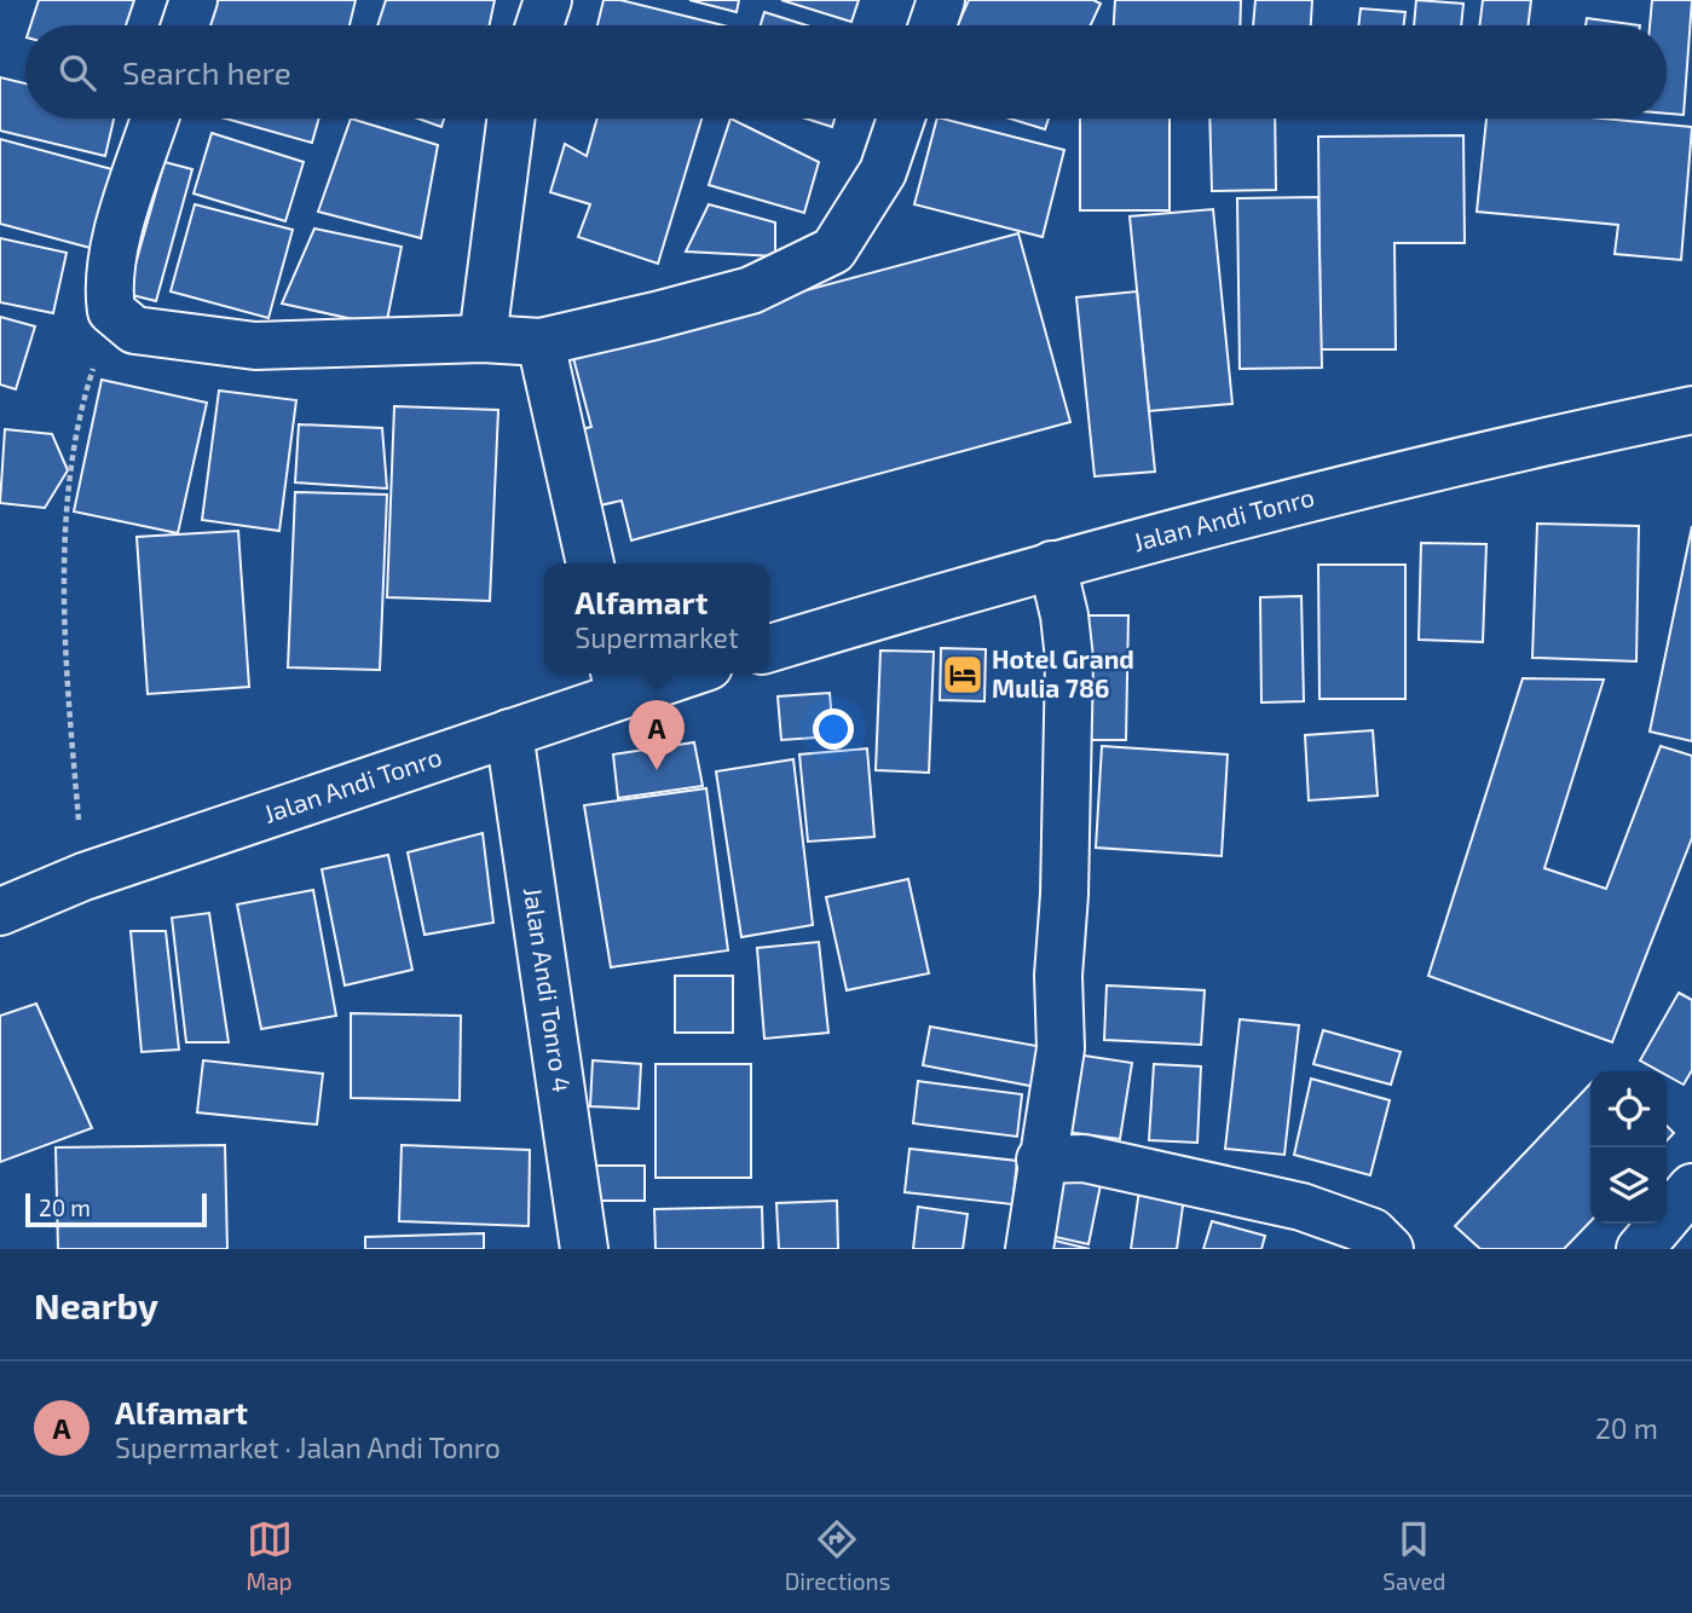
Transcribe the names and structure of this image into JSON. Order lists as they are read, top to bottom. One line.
{"streets":{"street":["Jalan Andi Tonro","Jalan Andi Tonro 4"]},"crossings":[["Jalan Andi Tonro","Jalan Andi Tonro 4"]],"places":{"hotel":["Hotel Grand Mulia 786"]},"scale_bar":"20 m","page":{"search":"Search here","popup":["Alfamart","Supermarket"],"pins":"A","scale":"20 m","heading":"Nearby","list":[{"mark":"A","name":"Alfamart","note":"Supermarket · Jalan Andi Tonro","value":"20 m"}],"nav":["Map","Directions","Saved"]}}
